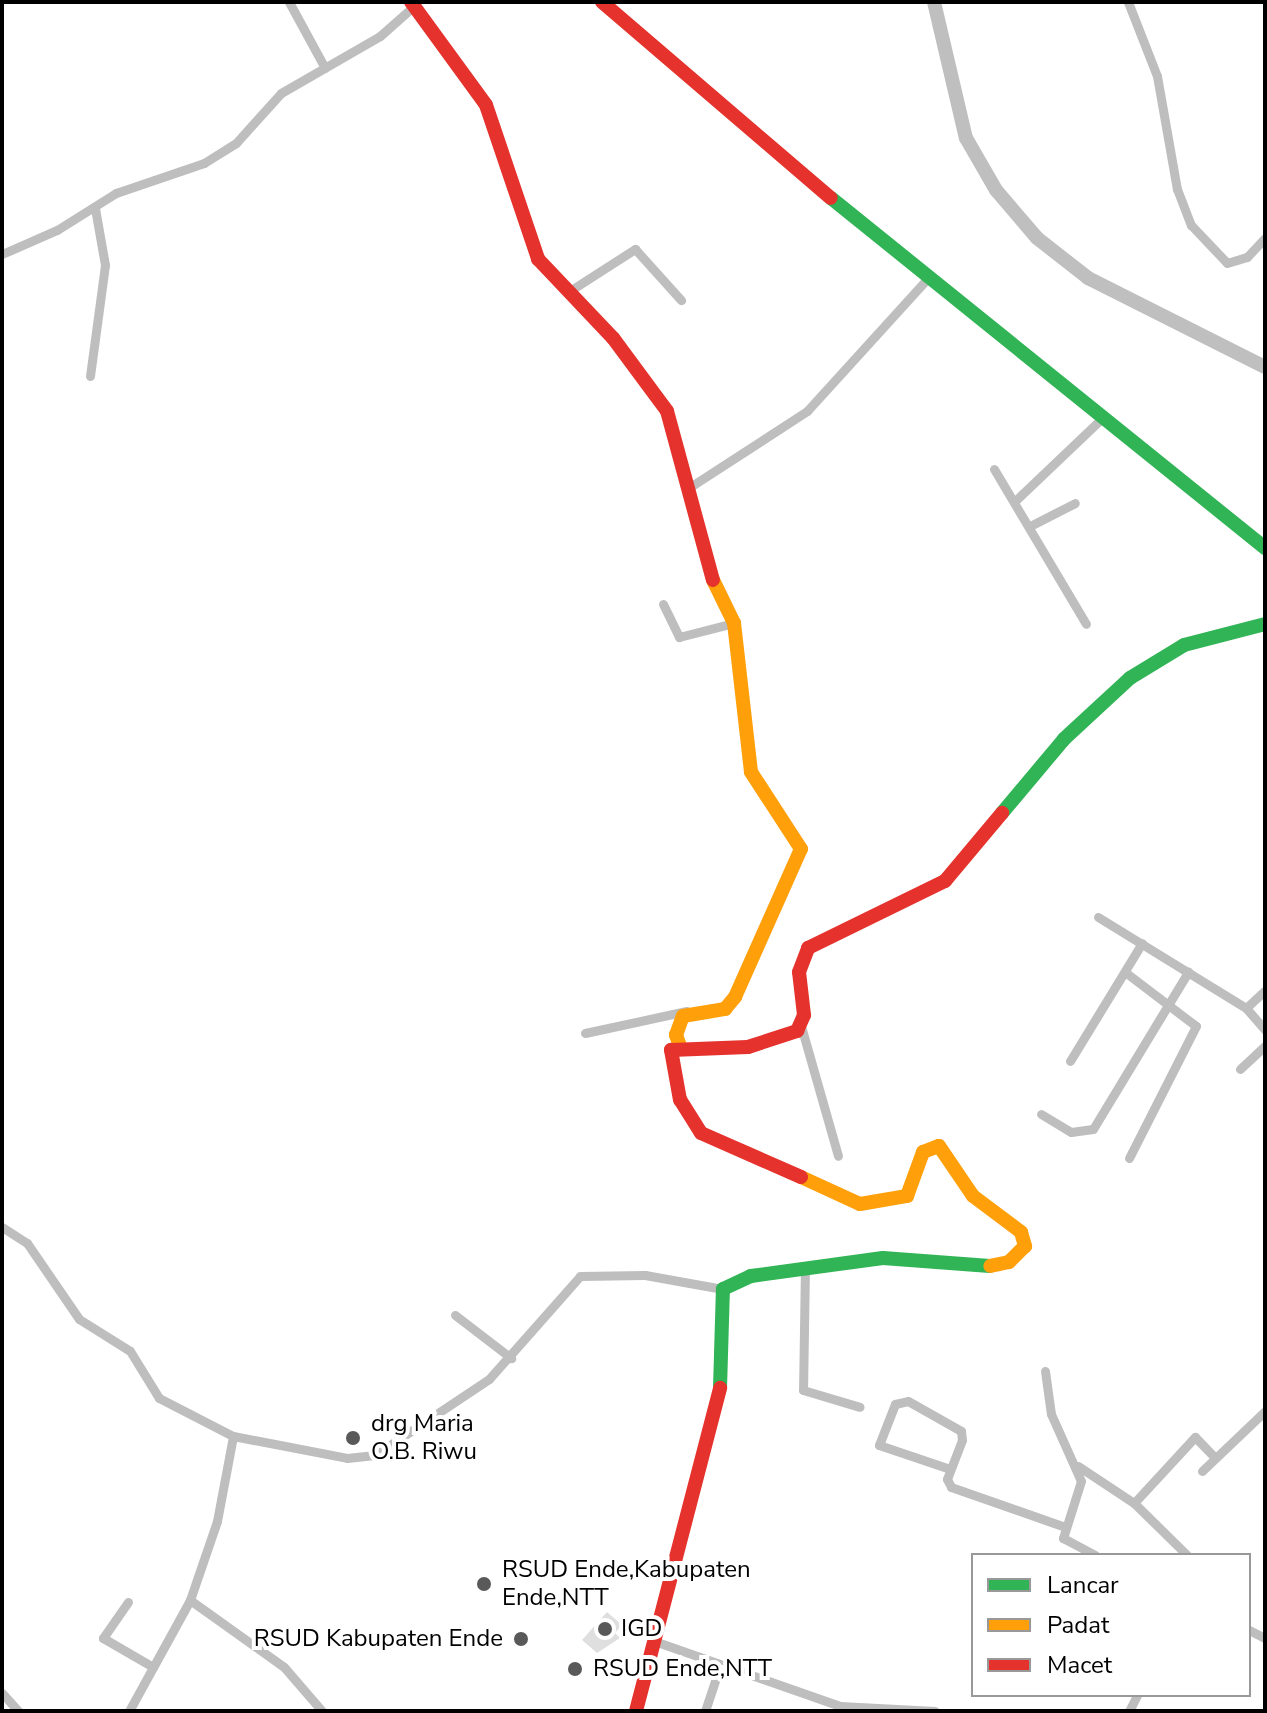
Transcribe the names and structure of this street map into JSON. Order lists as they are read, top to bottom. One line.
{"places":["drg Maria O.B. Riwu","RSUD Ende,Kabupaten Ende,NTT","IGD","RSUD Kabupaten Ende","RSUD Ende,NTT"],"legend":["Lancar","Padat","Macet"]}
